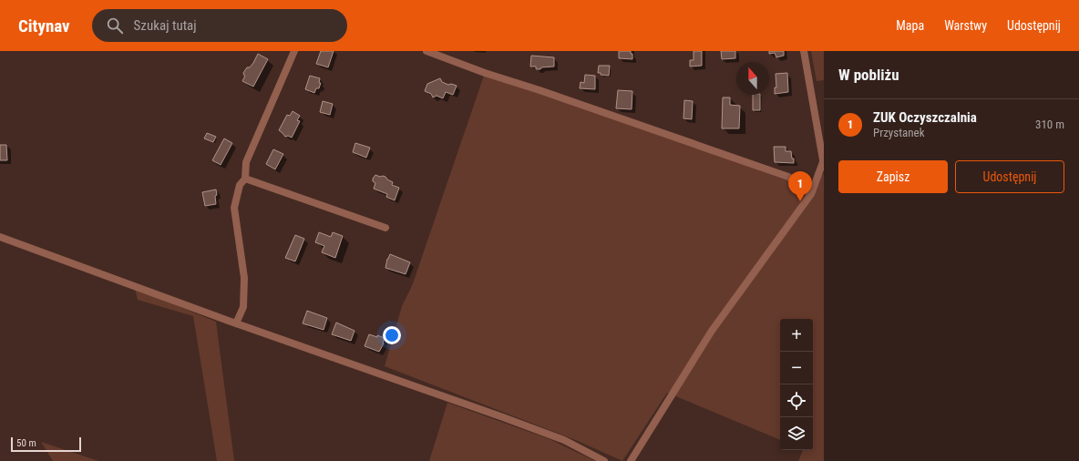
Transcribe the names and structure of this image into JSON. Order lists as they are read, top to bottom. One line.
{"scale_bar":"50 m","north":"top","page":{"header":"Citynav","search":"Szukaj tutaj","nav":["Mapa","Warstwy","Udostępnij"],"heading":"W pobliżu","list":[{"mark":"1","name":"ZUK Oczyszczalnia","note":"Przystanek","value":"310 m"}],"buttons":["Zapisz","Udostępnij"],"pins":"1","map_buttons":["+","−"],"scale":"50 m"}}
